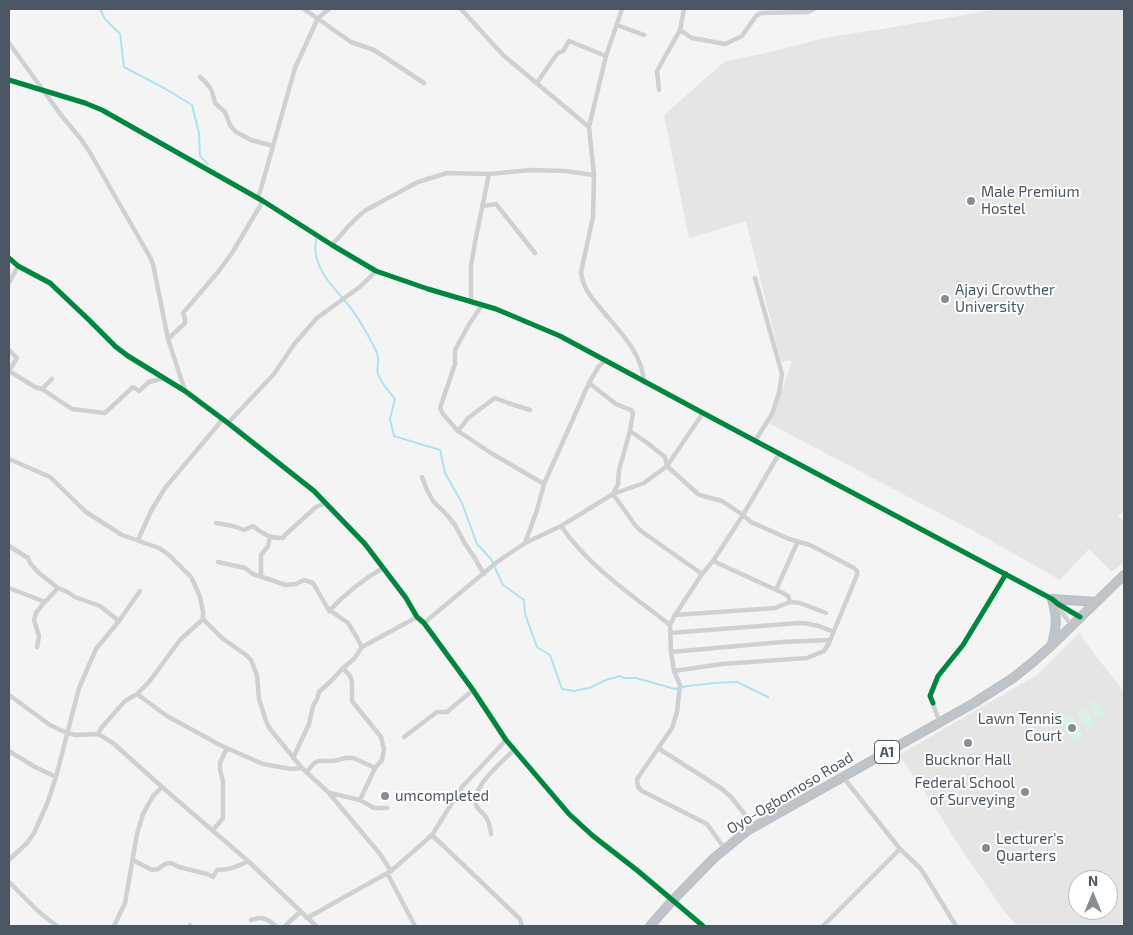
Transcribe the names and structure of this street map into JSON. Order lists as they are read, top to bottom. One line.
{"streets":{"highway":["A1","Oyo-Ogbomoso Road"]},"places":["Male Premium Hostel","Ajayi Crowther University","Lawn Tennis Court","Bucknor Hall","Federal School of Surveying","umcompleted","Lecturer's Quarters"],"north":"top"}
